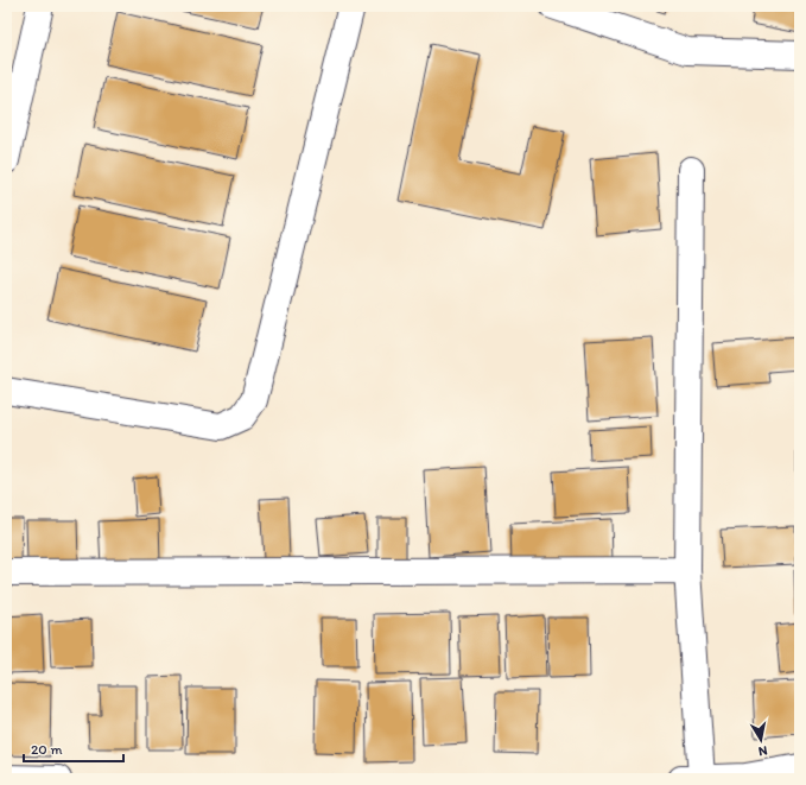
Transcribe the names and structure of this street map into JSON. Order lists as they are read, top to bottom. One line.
{"scale_bar":"20 m","north":"bottom"}
